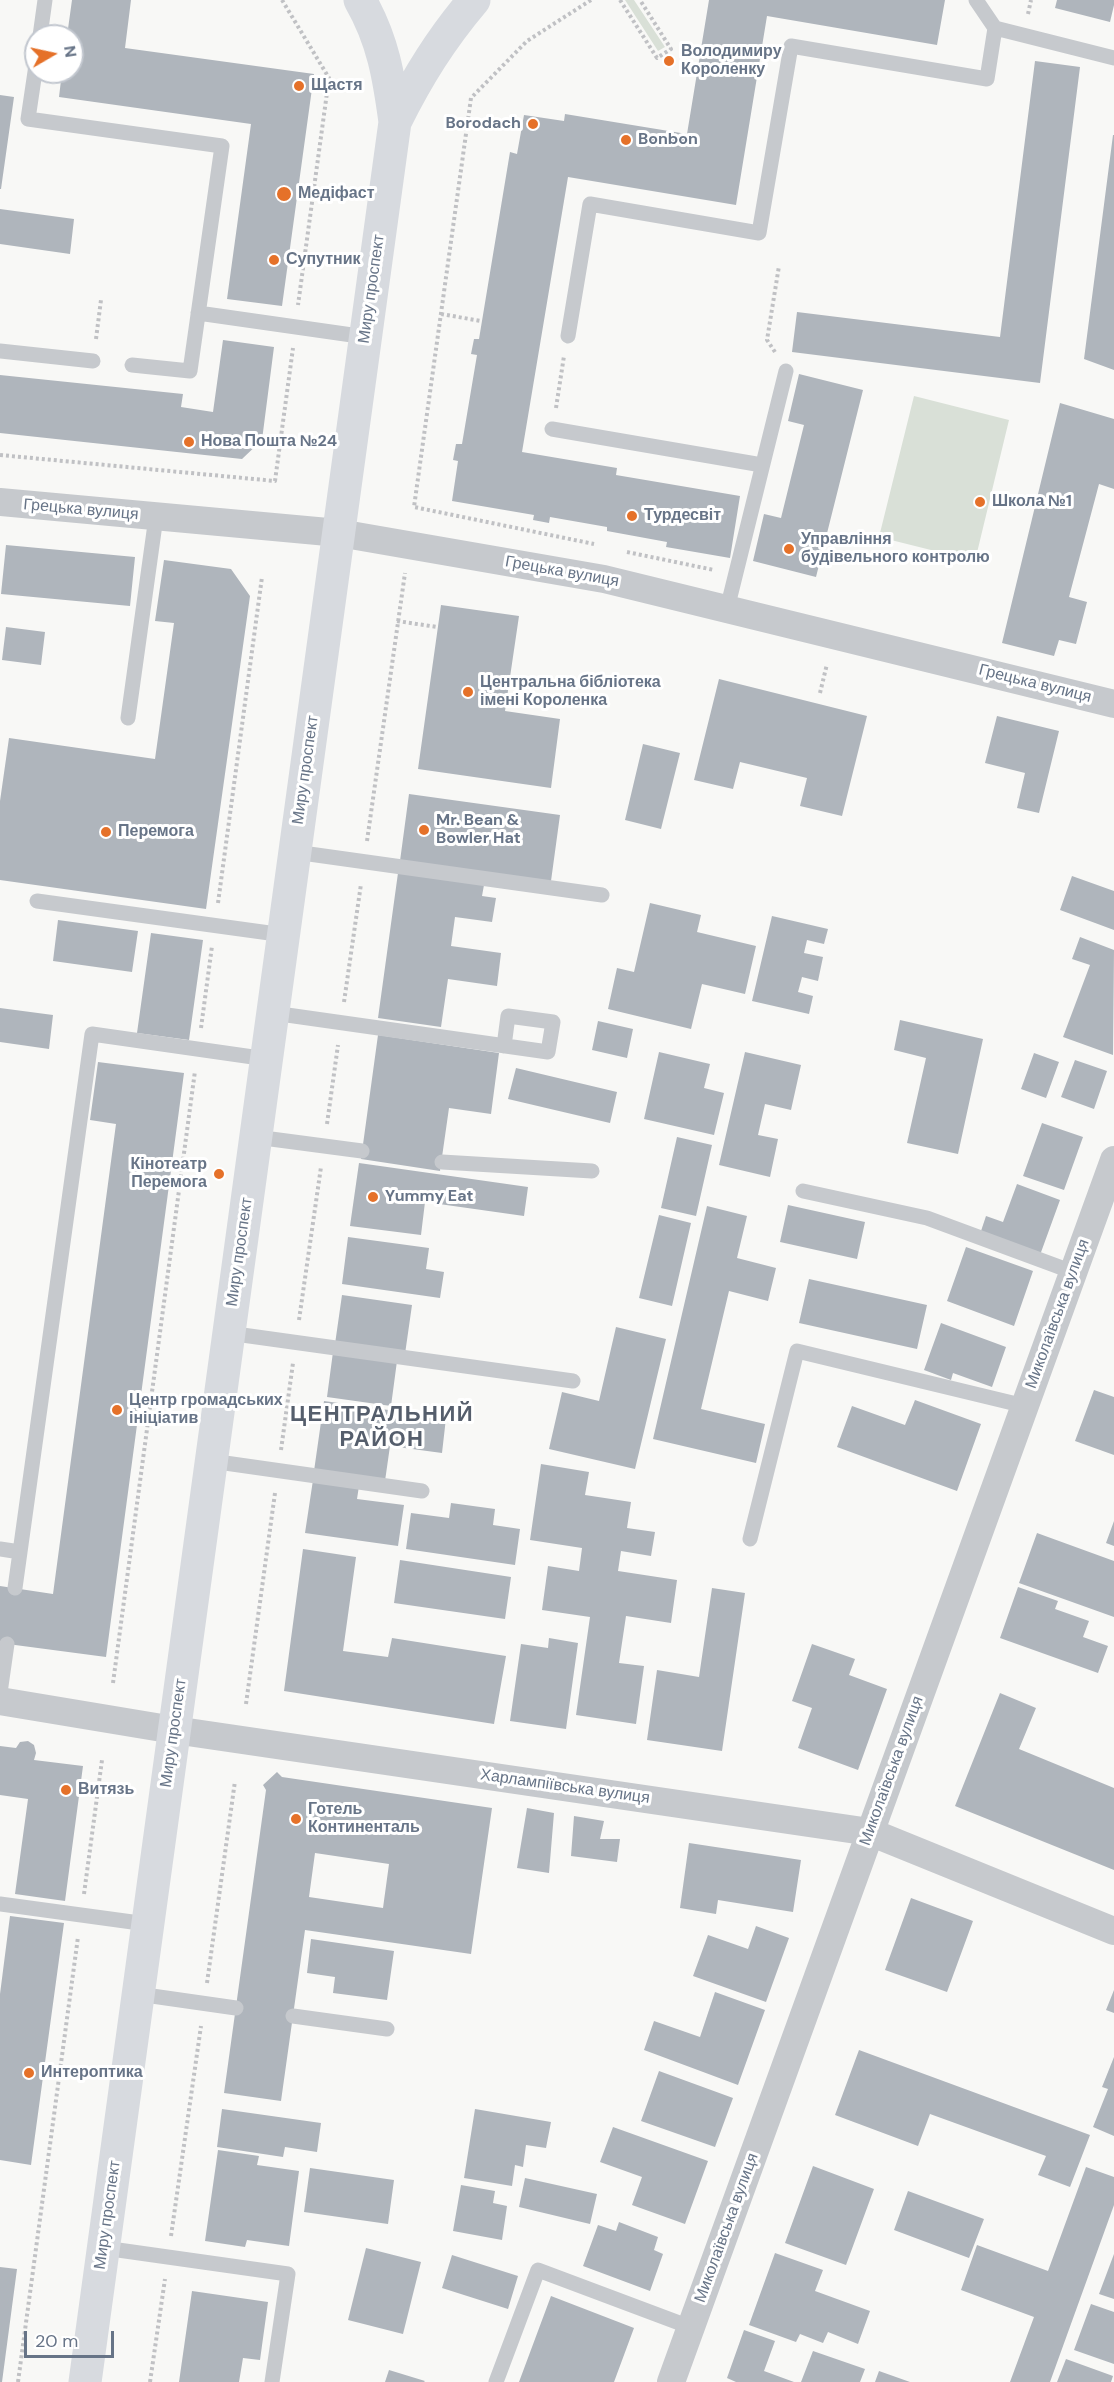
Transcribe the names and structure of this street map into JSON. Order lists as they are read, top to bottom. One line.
{"streets":{"main road":["Миру проспект"],"street":["Грецька вулиця","Миколаївська вулиця","Харлампіївська вулиця"]},"crossings":[["Миру проспект","Грецька вулиця"],["Миру проспект","Харлампіївська вулиця"],["Миколаївська вулиця","Харлампіївська вулиця"]],"districts":["ЦЕНТРАЛЬНИЙ РАЙОН"],"places":["Володимиру Короленку","Щастя","Borodach","Bonbon","Медіфаст","Супутник","Нова Пошта №24","Школа №1","Турдесвіт","Управління будівельного контролю","Центральна бібліотека імені Короленка","Mr. Bean & Bowler Hat","Перемога","Кінотеатр Перемога","Yummy Eat","Центр громадських ініціатив","Витязь","Готель Континенталь","Интероптика"],"scale_bar":"20 m","north":"right"}
